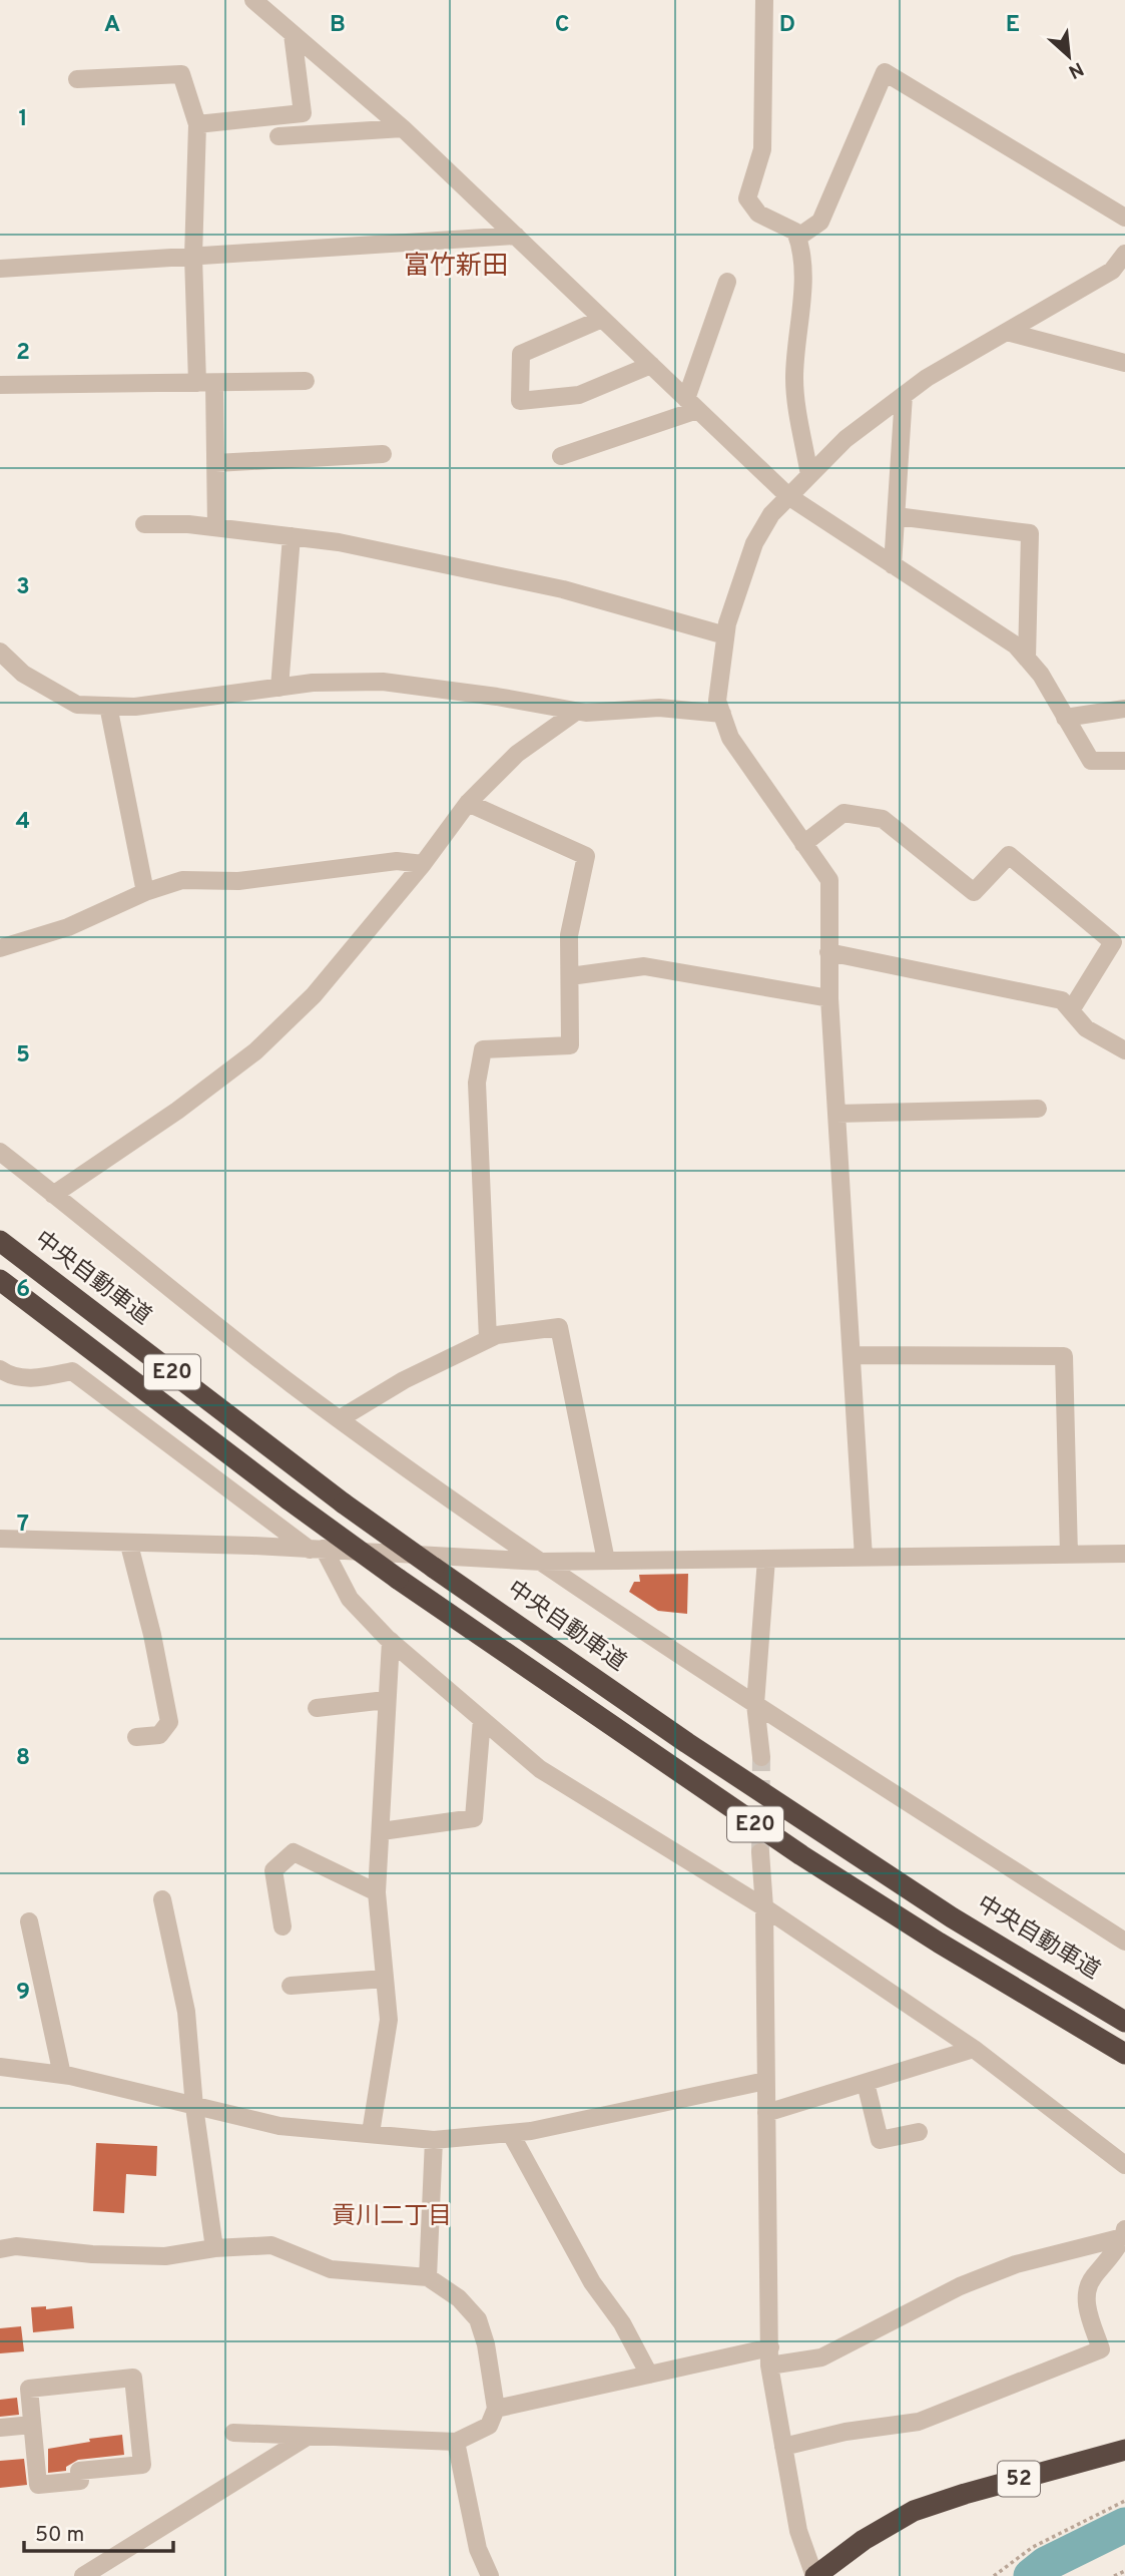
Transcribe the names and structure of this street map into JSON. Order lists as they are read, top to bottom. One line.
{"streets":{"highway":["中央自動車道","E20","52"]},"districts":["富竹新田","貢川二丁目"],"scale_bar":"50 m","north":"bottom right","grid":{"columns":["A","B","C","D","E"],"rows":["1","2","3","4","5","6","7","8","9"]}}
